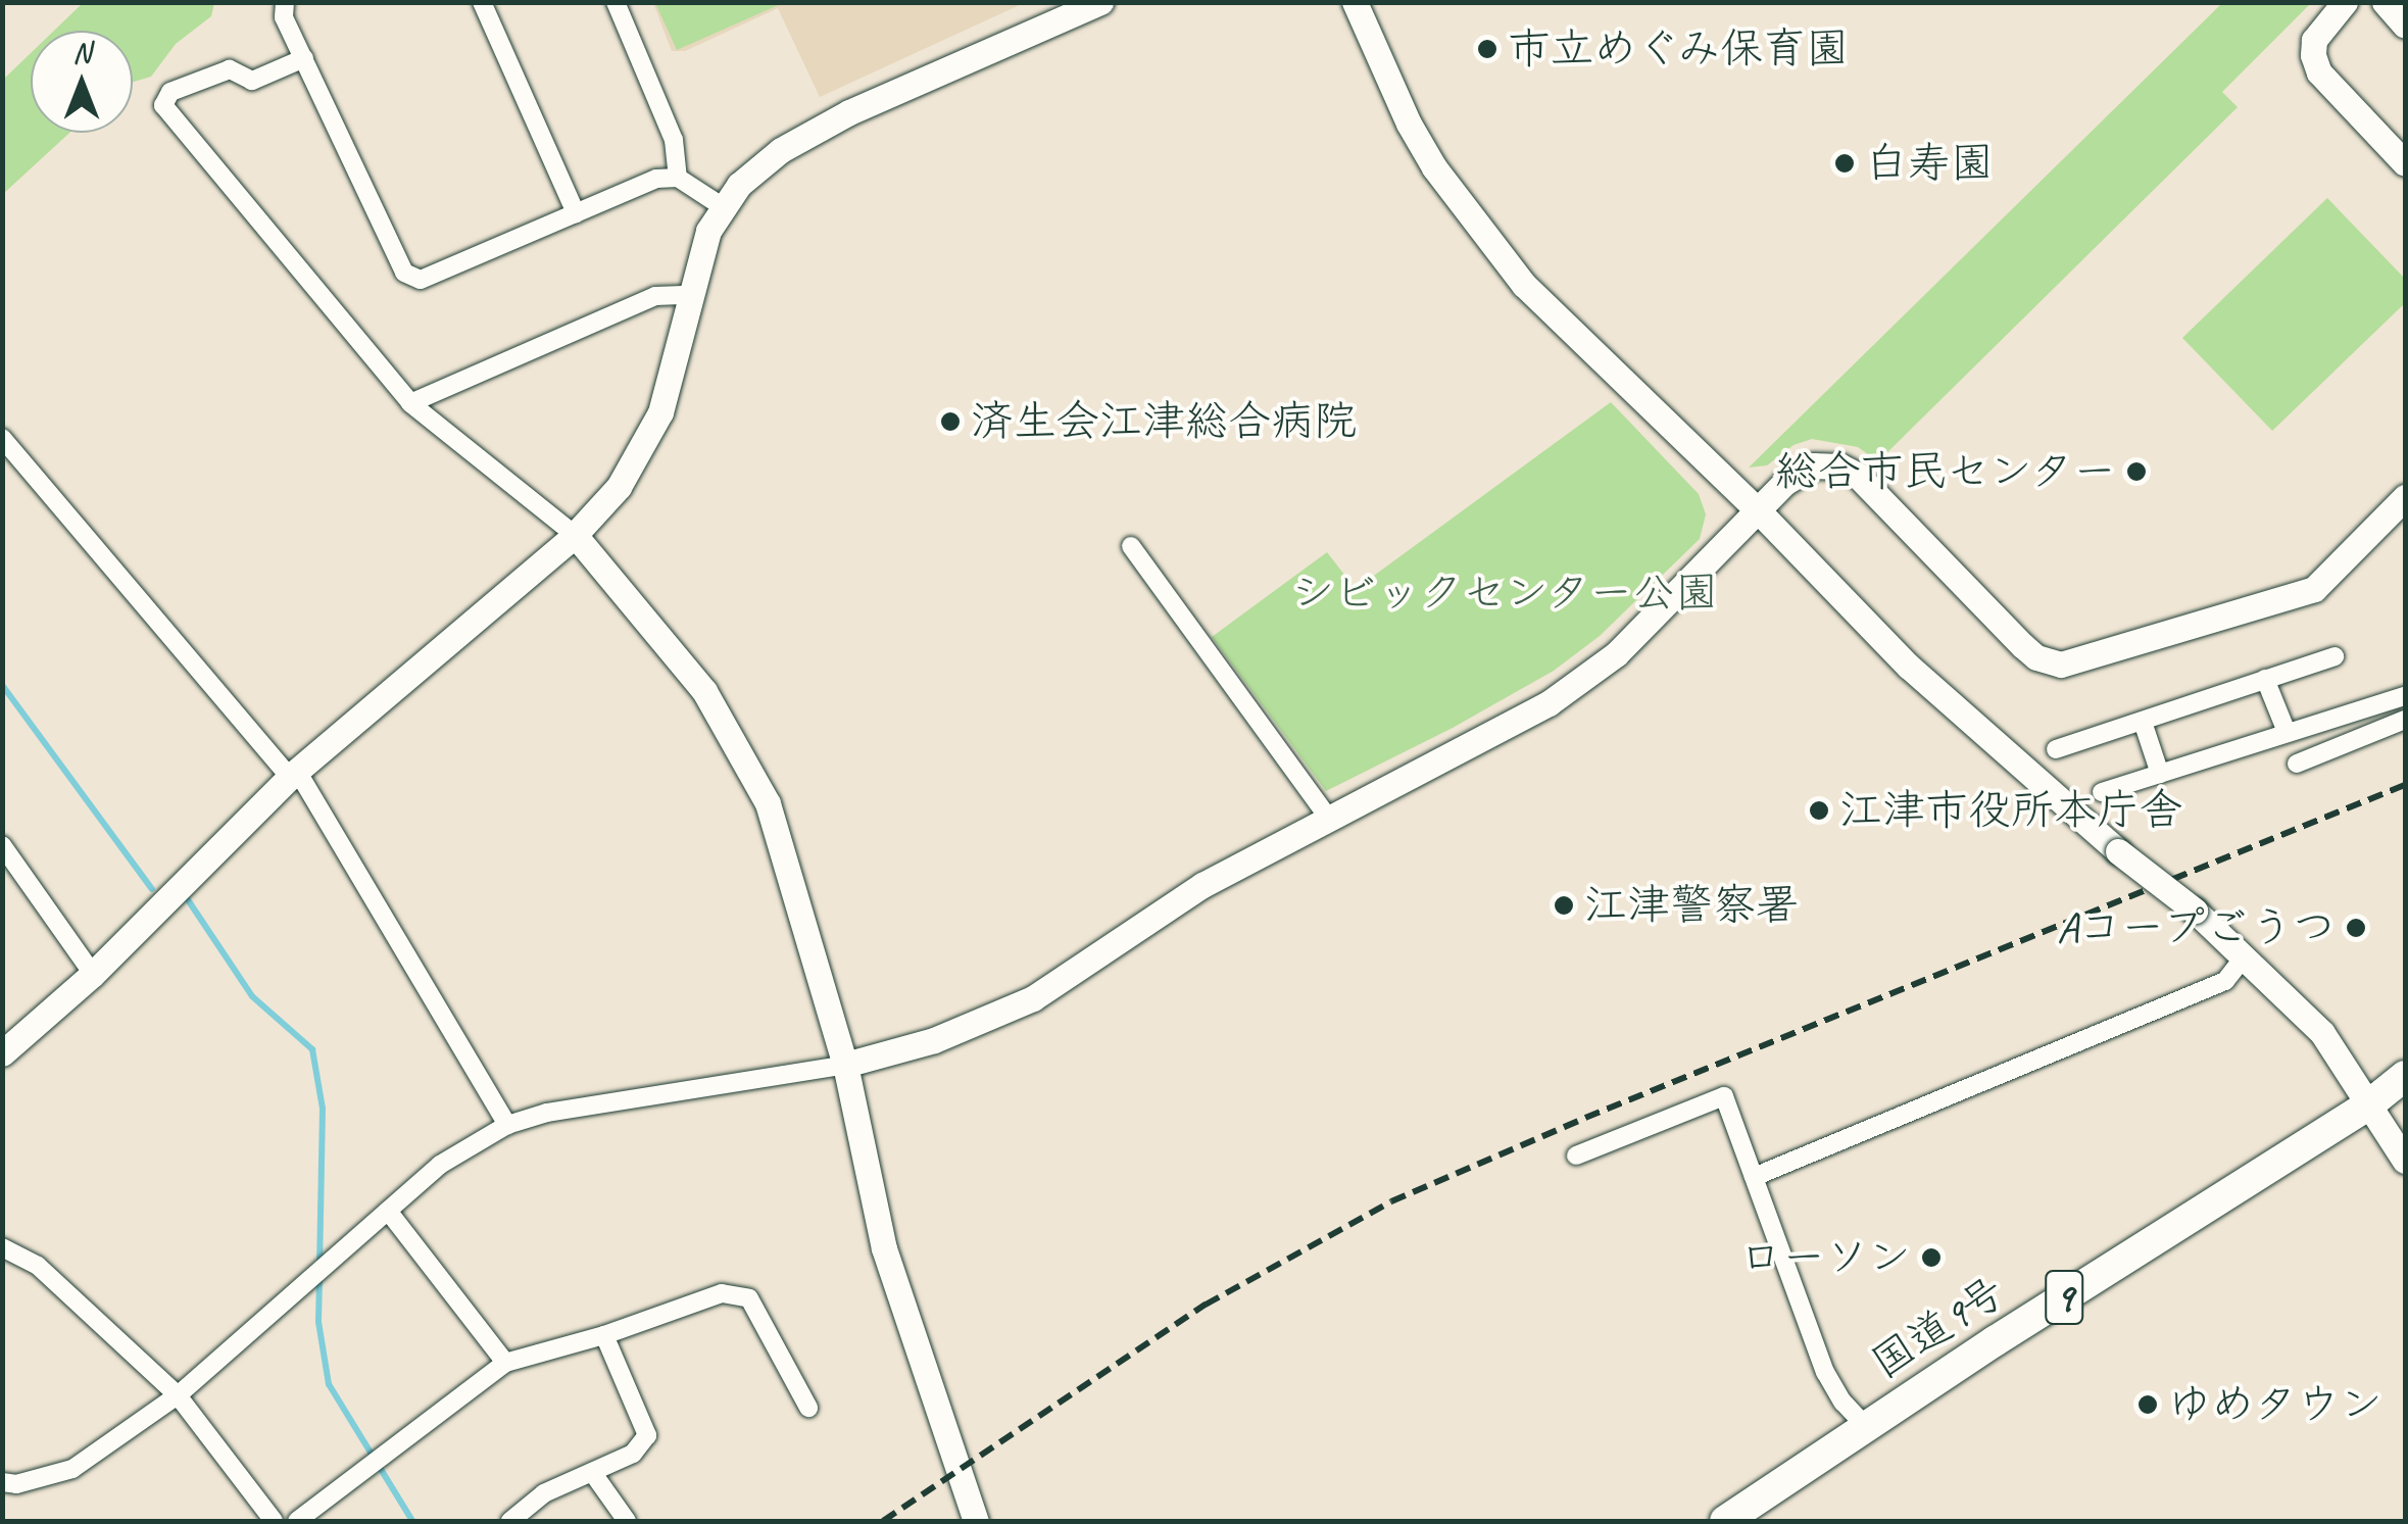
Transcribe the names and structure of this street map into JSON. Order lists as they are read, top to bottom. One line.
{"streets":{"highway":["9","国道9号"]},"parks":["シビックセンター公園"],"places":["市立めぐみ保育園","白寿園","済生会江津総合病院","総合市民センター","江津市役所本庁舎","江津警察署","Aコープごうつ","ローソン","ゆめタウン"],"north":"top"}
